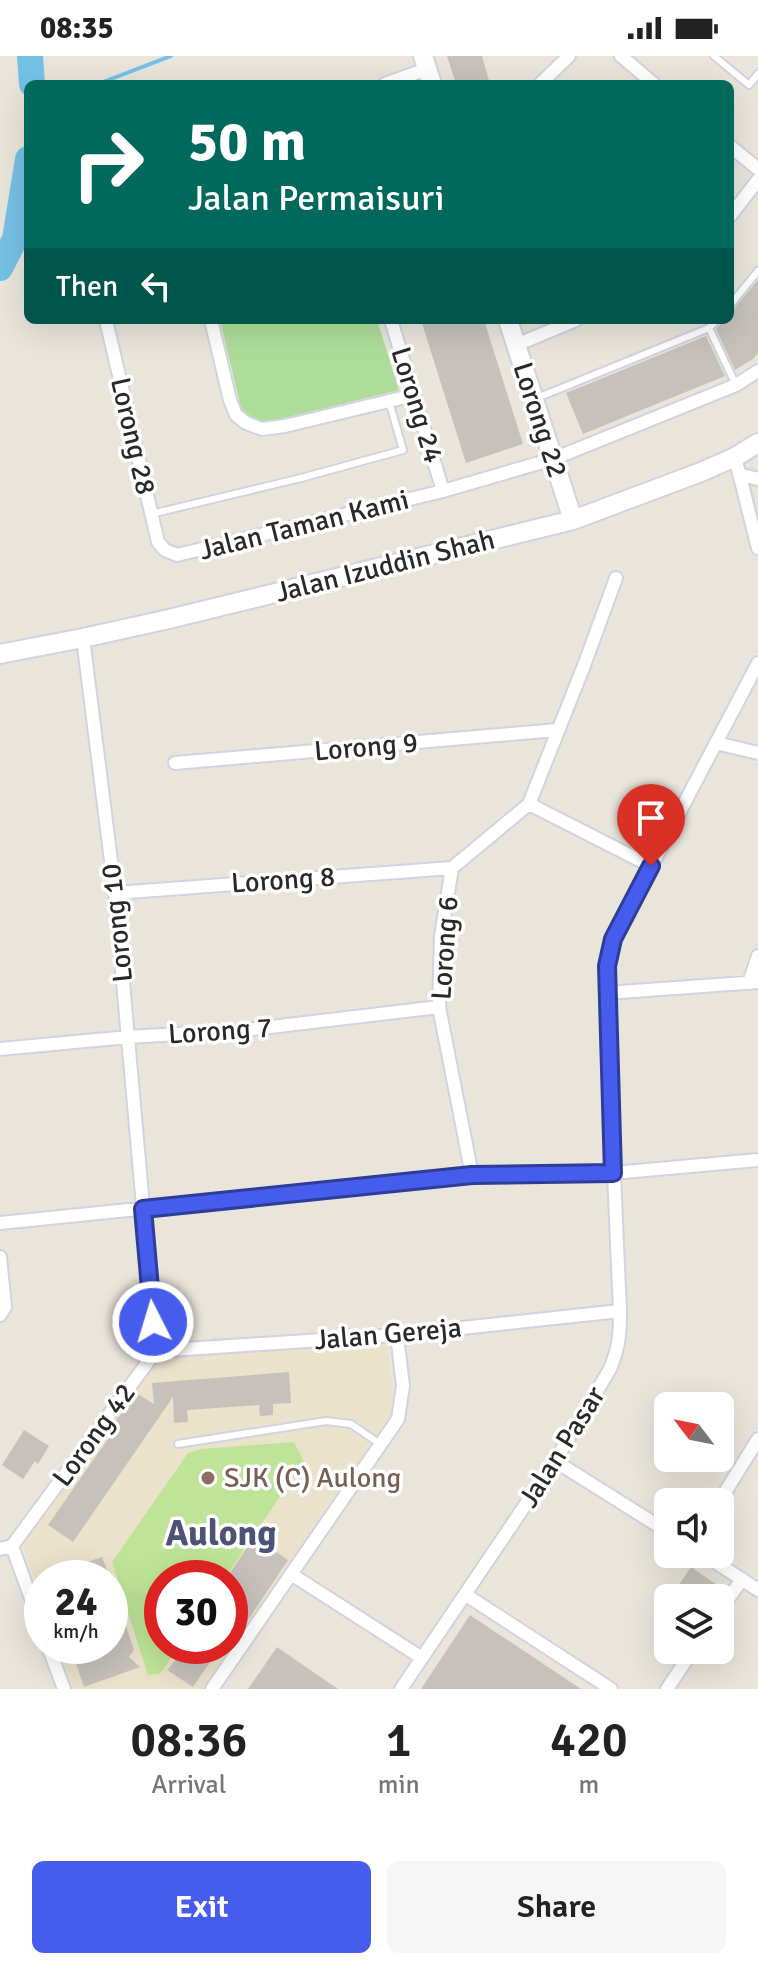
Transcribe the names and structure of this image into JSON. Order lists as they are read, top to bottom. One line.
{"streets":{"main road":["Lorong 22","Jalan Izuddin Shah"],"street":["Lorong 24","Lorong 28","Jalan Taman Kami","Lorong 9","Lorong 8","Lorong 10","Lorong 6","Lorong 7","Jalan Gereja","Lorong 42","Jalan Pasar"]},"crossings":[["Lorong 24","Jalan Taman Kami"],["Lorong 22","Jalan Izuddin Shah"],["Lorong 28","Jalan Taman Kami"],["Jalan Izuddin Shah","Lorong 10"],["Lorong 9","Lorong 6"],["Lorong 8","Lorong 10"],["Lorong 8","Lorong 6"],["Lorong 10","Lorong 7"],["Lorong 6","Lorong 7"],["Jalan Gereja","Lorong 42"],["Jalan Gereja","Jalan Pasar"]],"districts":["Aulong"],"places":["SJK (C) Aulong"],"north":"top left","page":{"status":"08:35","turn":["50 m","Jalan Permaisuri"],"then":"Then","speed":"24 km/h","limit":"30","eta":["08:36","Arrival","1","min","420","m"],"buttons":["Exit","Share"]}}
